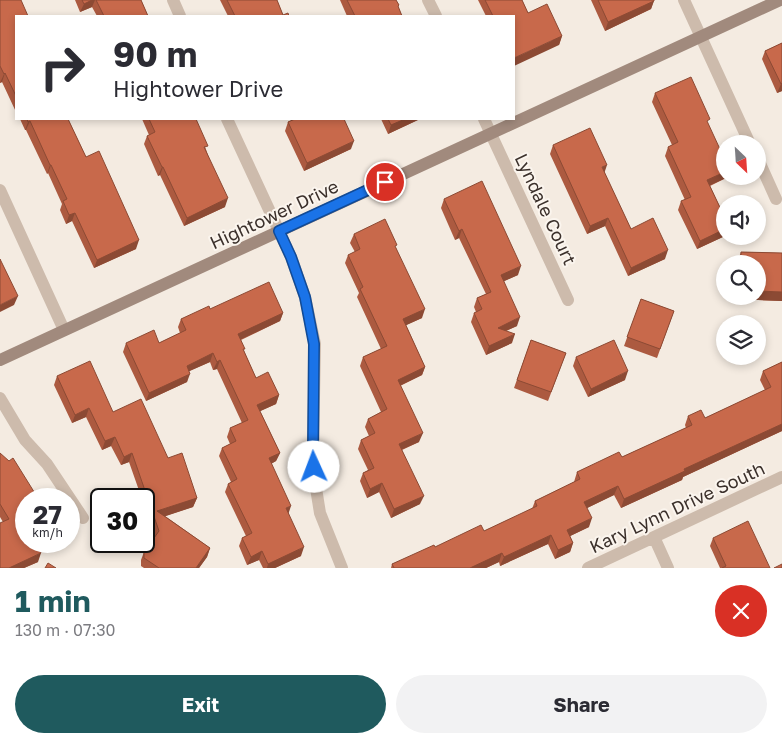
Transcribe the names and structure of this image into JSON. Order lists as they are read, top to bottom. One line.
{"streets":{"main road":["Hightower Drive"],"street":["Lyndale Court","Kary Lynn Drive South"]},"crossings":[["Lyndale Court","Hightower Drive"]],"north":"bottom right","page":{"turn":["90 m","Hightower Drive"],"speed":"27 km/h","limit":"30","heading":["1 min","130 m · 07:30"],"buttons":["Exit","Share"]}}
